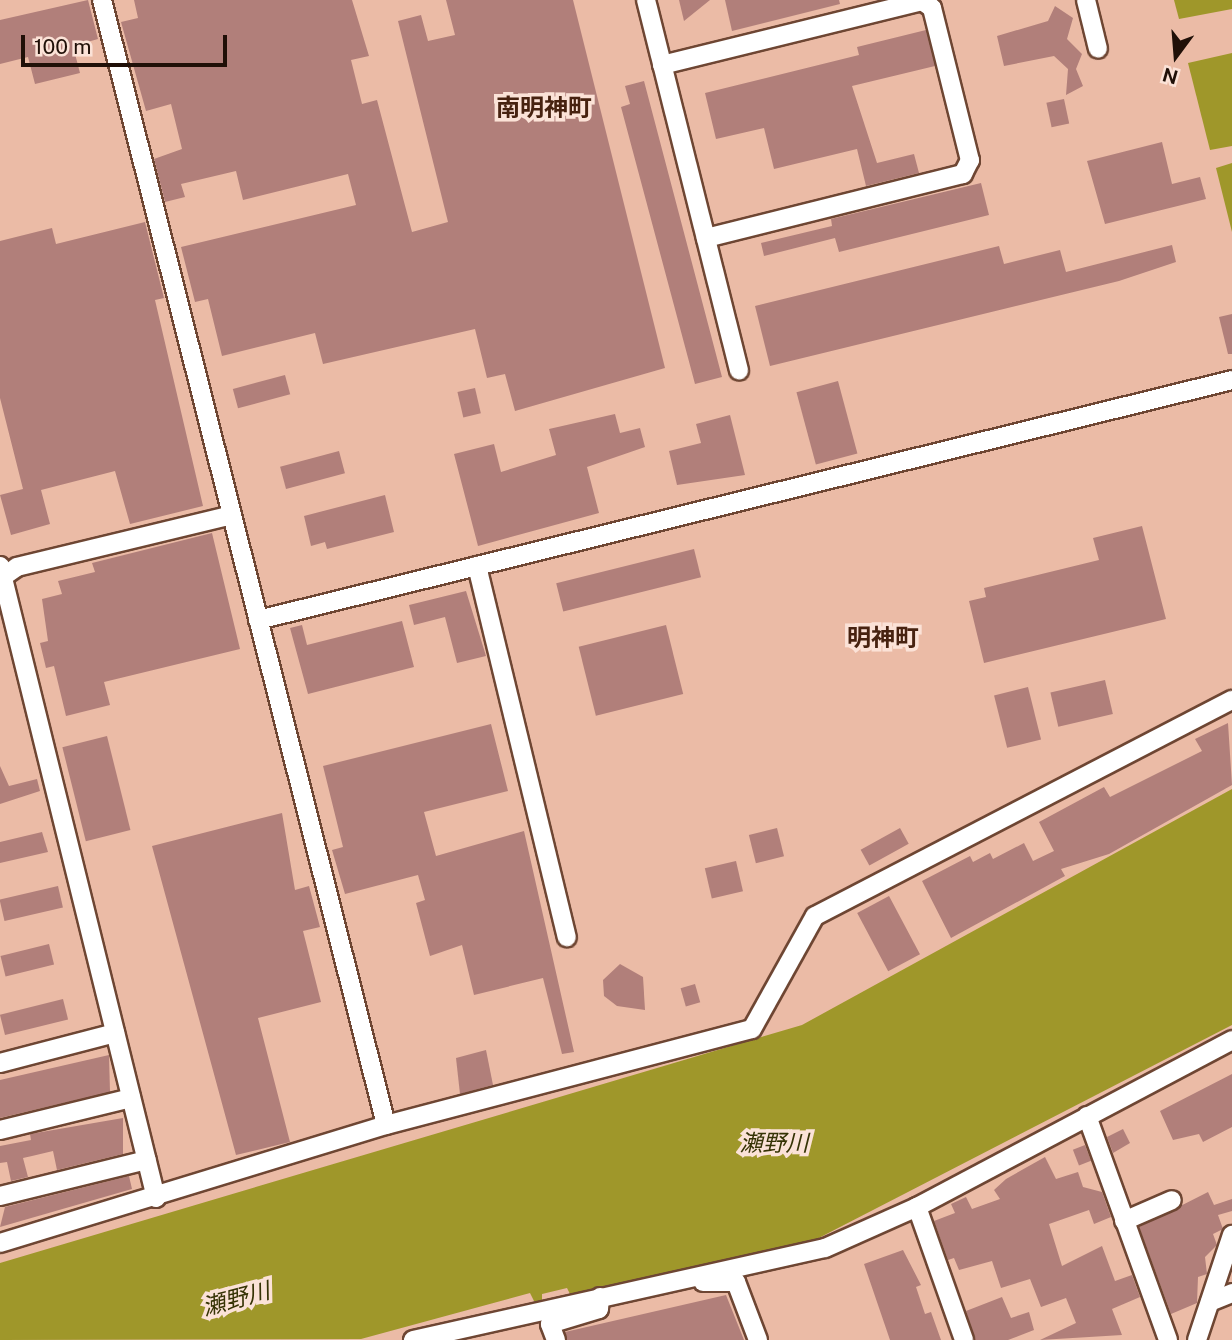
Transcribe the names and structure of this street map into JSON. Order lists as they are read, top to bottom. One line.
{"districts":["南明神町","明神町"],"water":["瀬野川"],"scale_bar":"100 m","north":"bottom"}
